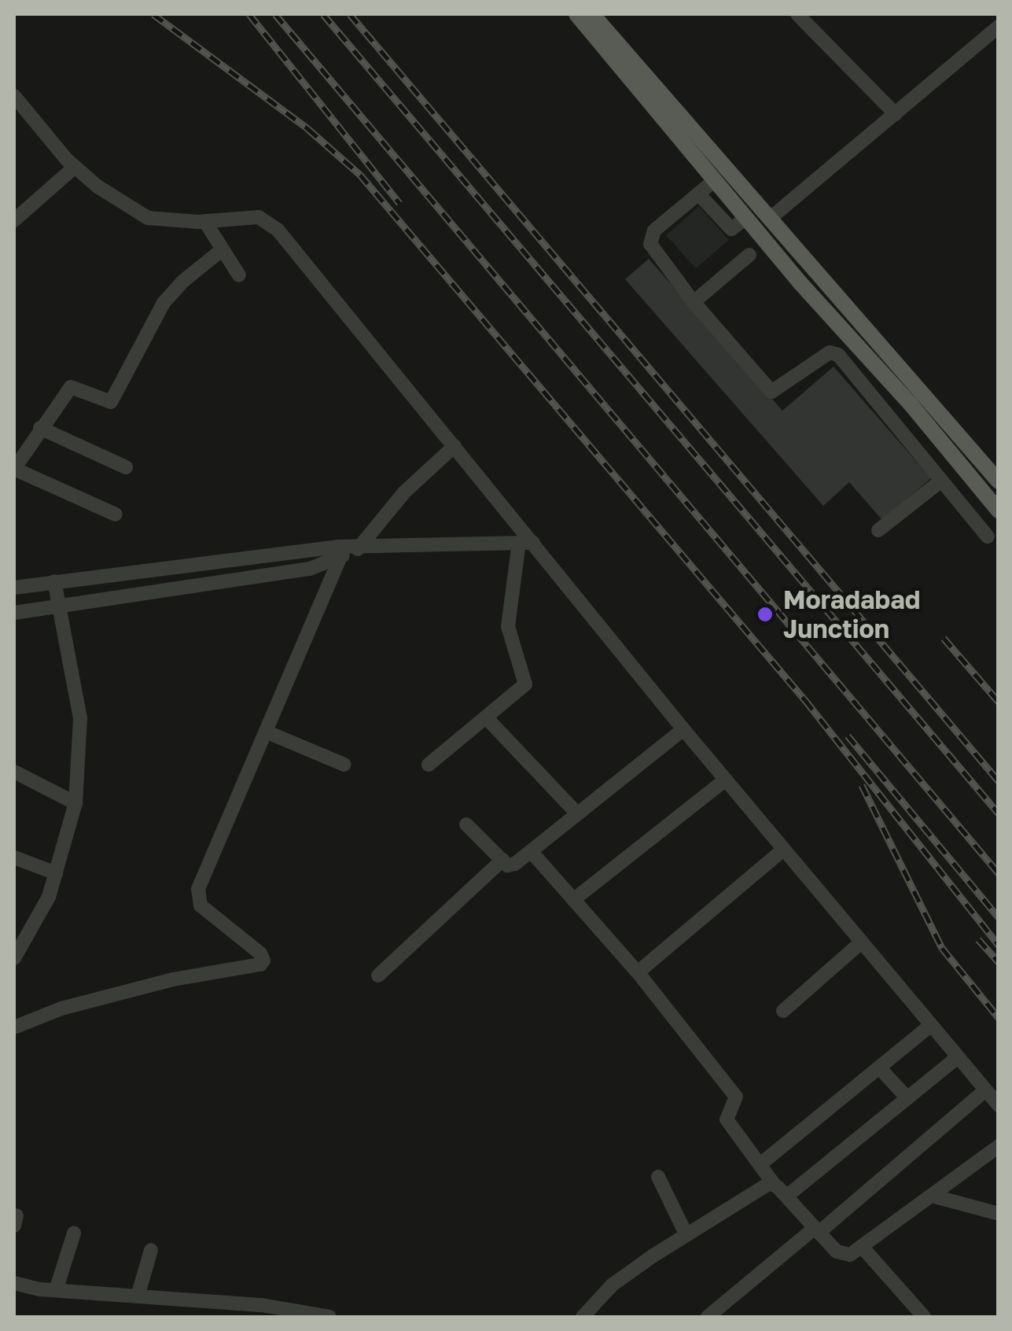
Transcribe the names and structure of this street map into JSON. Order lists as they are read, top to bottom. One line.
{"places":["Moradabad Junction"]}
